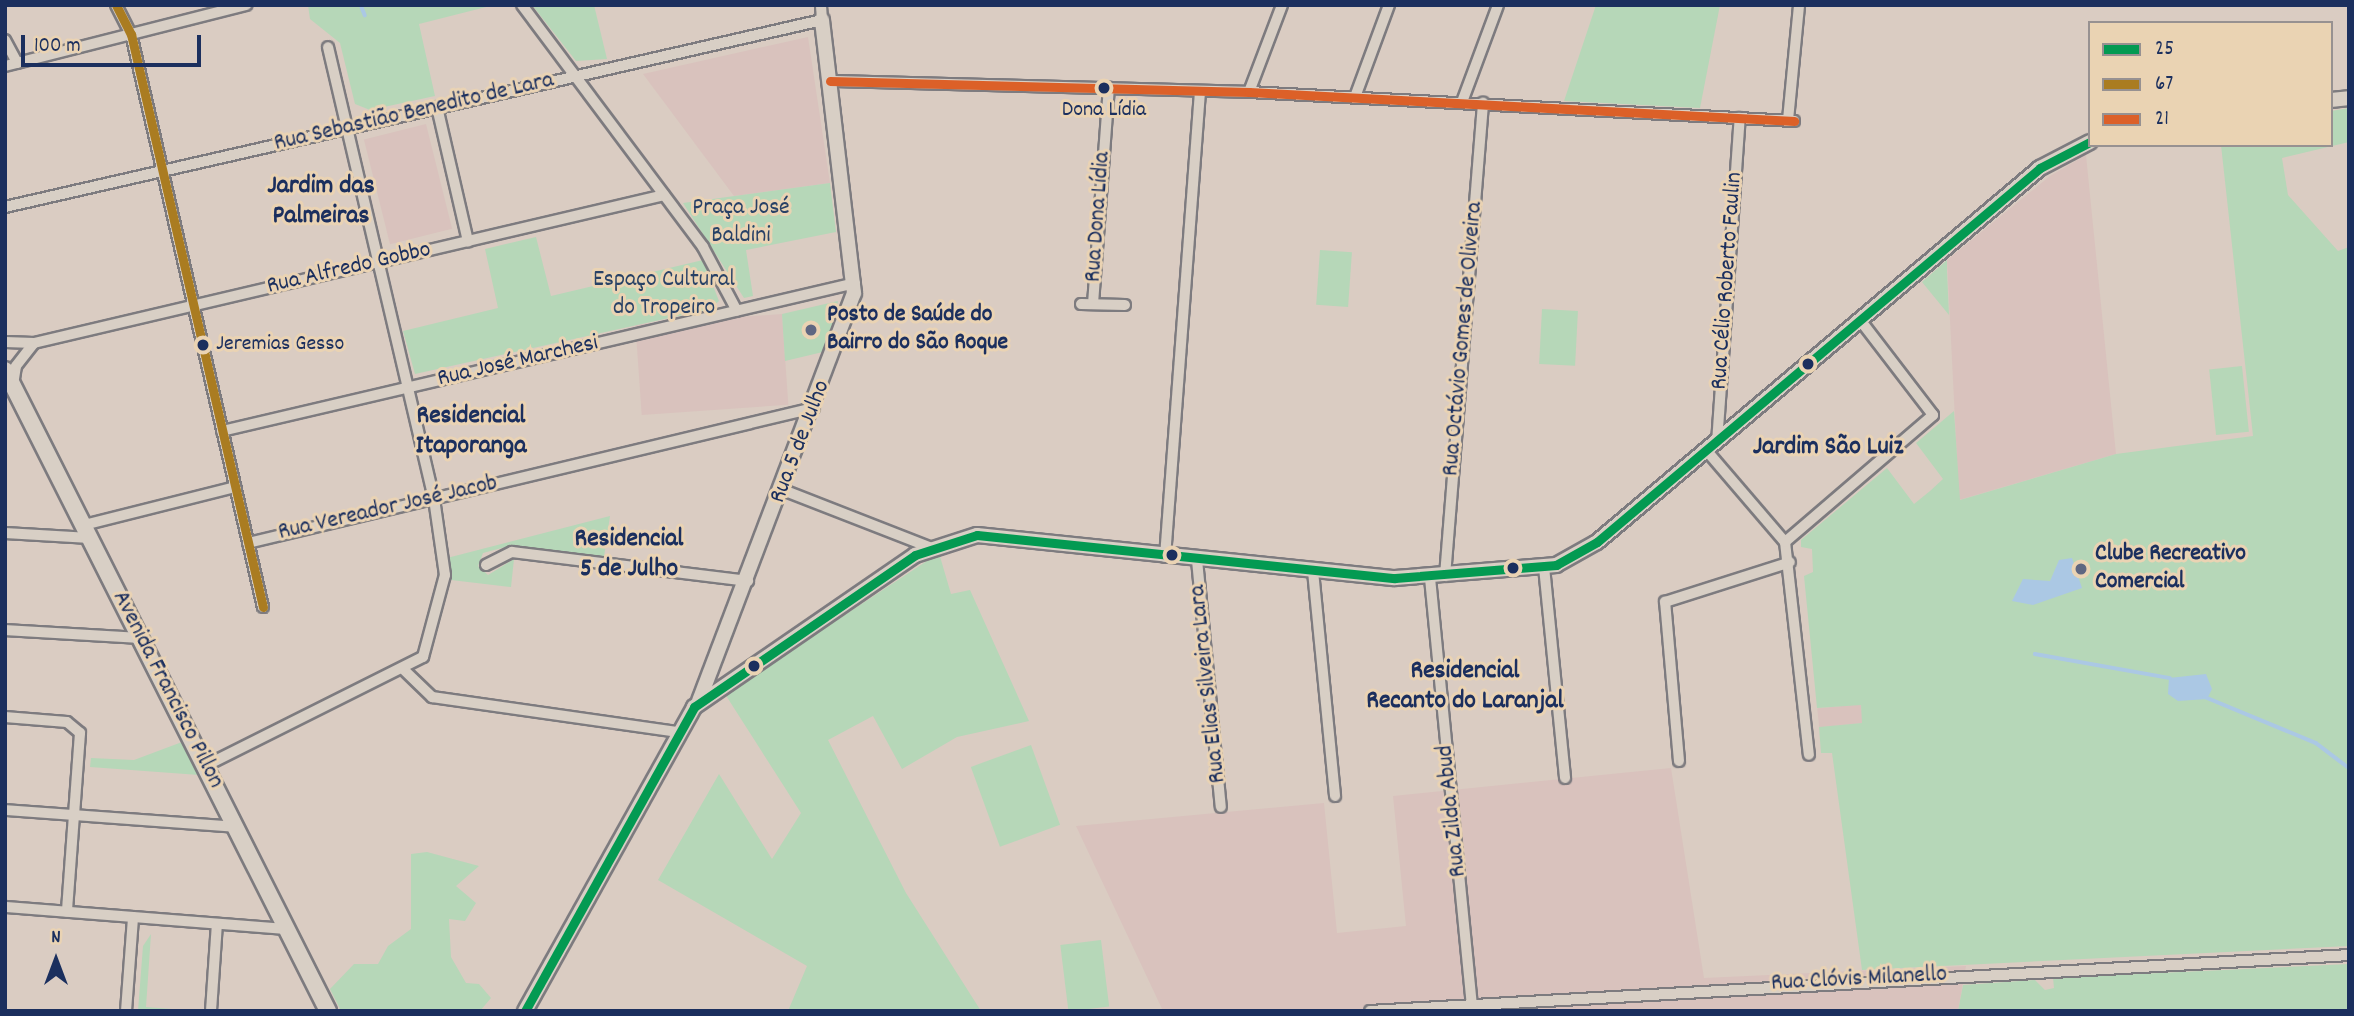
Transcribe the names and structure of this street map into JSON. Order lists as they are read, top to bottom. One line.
{"streets":{"main road":["Avenida Francisco Pillon"],"street":["Rua Sebastião Benedito de Lara","Rua Dona Lídia","Rua Alfredo Gobbo","Rua Célio Roberto Faulin","Rua Octávio Gomes de Oliveira","Rua José Marchesi","Rua 5 de Julho","Rua Vereador José Jacob","Rua Elias Silveira Lara","Rua Zilda Abud","Rua Clóvis Milanello"]},"crossings":[["Rua Sebastião Benedito de Lara","Rua 5 de Julho"],["Rua Octávio Gomes de Oliveira","Rua Zilda Abud"],["Rua José Marchesi","Rua 5 de Julho"],["Rua 5 de Julho","Rua Vereador José Jacob"],["Rua Zilda Abud","Rua Clóvis Milanello"]],"districts":["Jardim das Palmeiras","Residencial Itaporanga","Jardim São Luiz","Residencial 5 de Julho","Residencial Recanto do Laranjal"],"parks":["Praça José Baldini","Espaço Cultural do Tropeiro"],"places":["Dona Lídia","Posto de Saúde do Bairro do São Roque","Jeremias Gesso","Clube Recreativo Comercial"],"lines":["transit line 67","transit line 21","transit line 25"],"legend":["25","67","21"],"scale_bar":"100 m","north":"top"}
